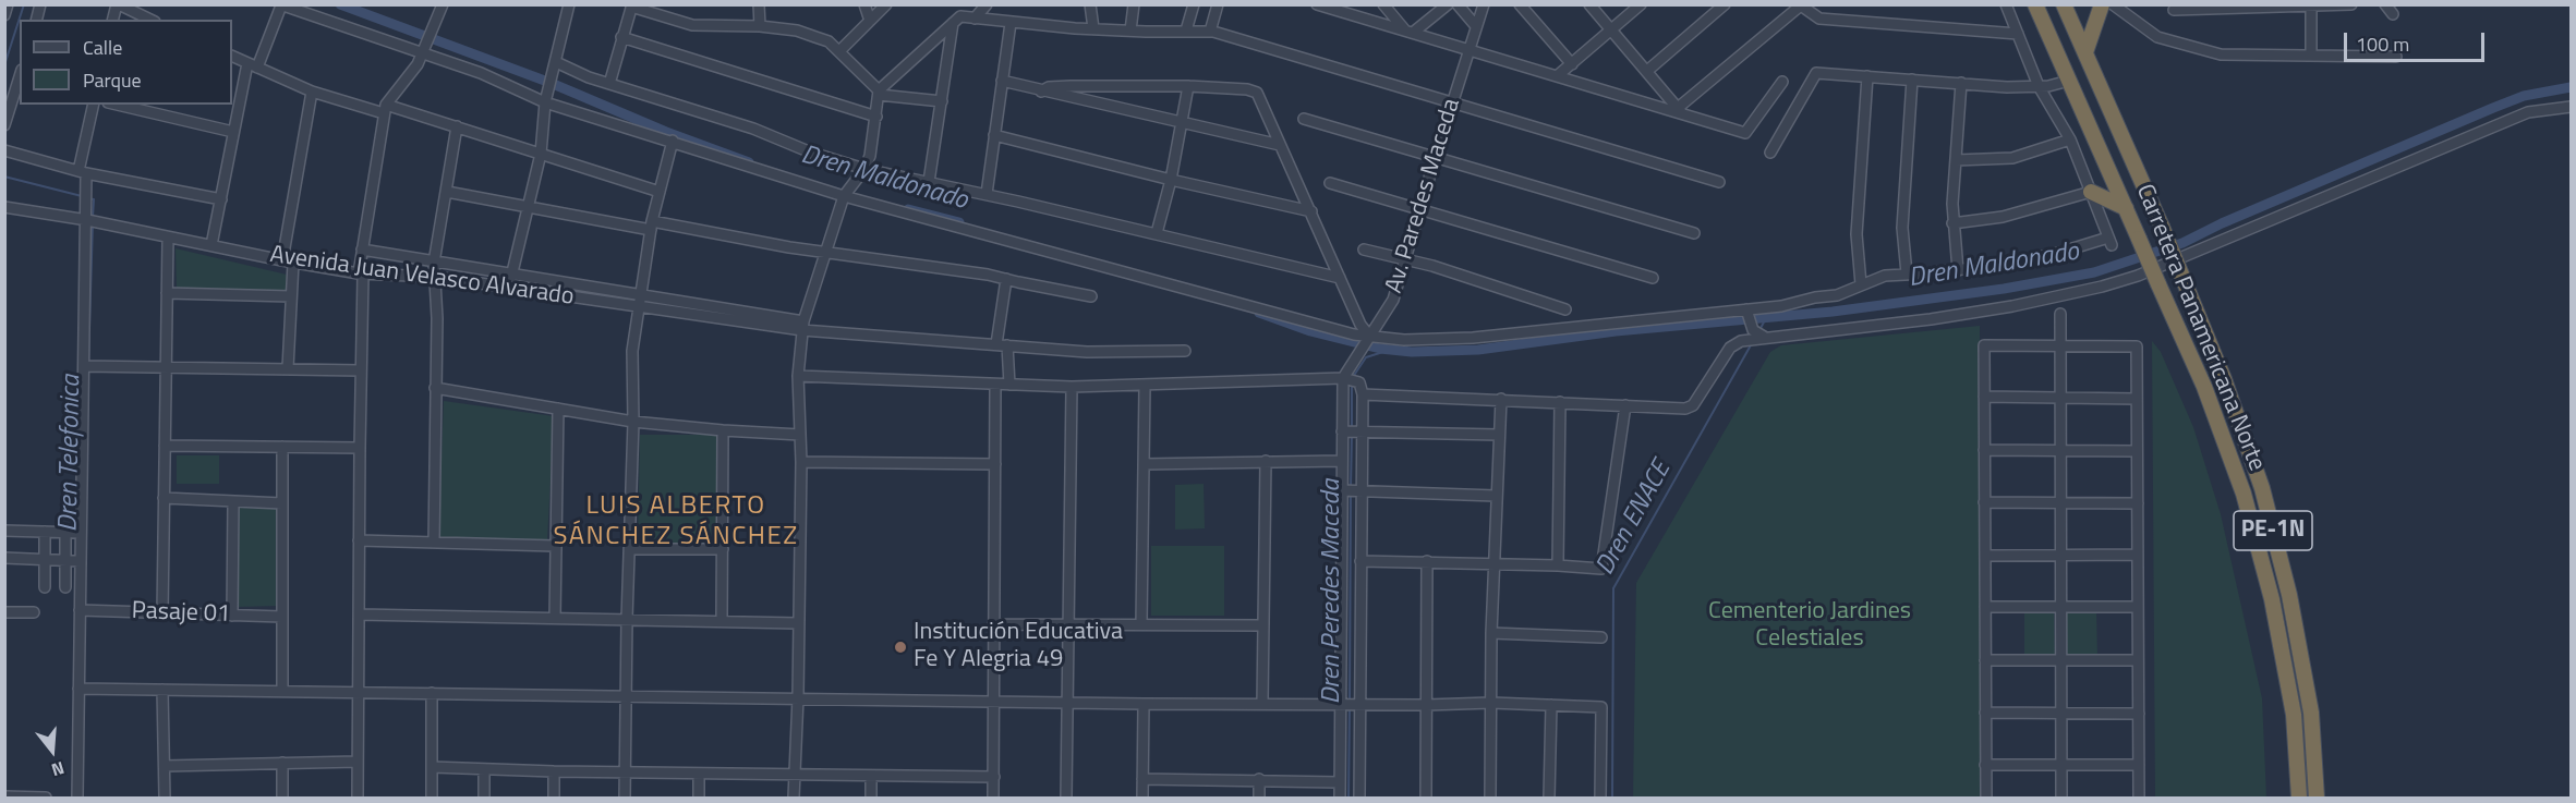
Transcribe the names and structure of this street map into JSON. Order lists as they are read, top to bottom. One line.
{"streets":{"highway":["Carretera Panamericana Norte","PE-1N"],"street":["Av. Paredes Maceda","Avenida Juan Velasco Alvarado","Pasaje 01"]},"districts":["LUIS ALBERTO SÁNCHEZ SÁNCHEZ"],"water":["Dren Maldonado","Dren Telefonica","Dren ENACE","Dren Peredes Maceda"],"parks":["Cementerio Jardines Celestiales"],"places":["Institución Educativa Fe Y Alegria 49"],"legend":["Calle","Parque"],"scale_bar":"100 m","north":"bottom"}
